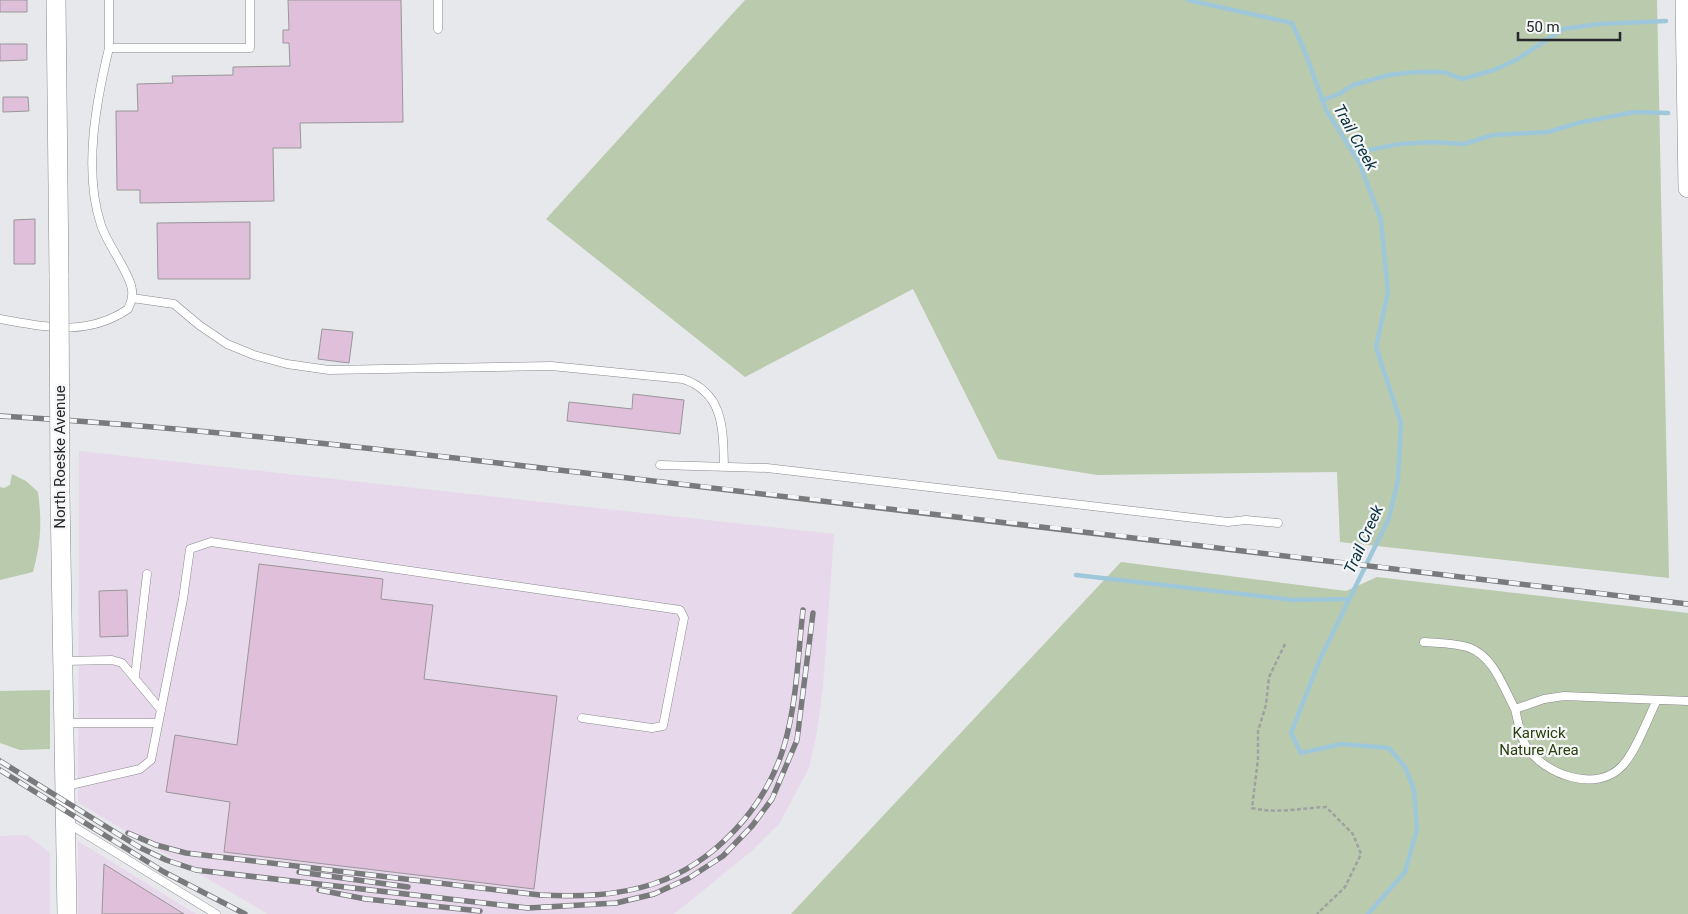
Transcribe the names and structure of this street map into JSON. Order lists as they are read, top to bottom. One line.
{"streets":{"street":["North Roeske Avenue"]},"water":["Trail Creek"],"parks":["Karwick Nature Area"],"scale_bar":"50 m"}
